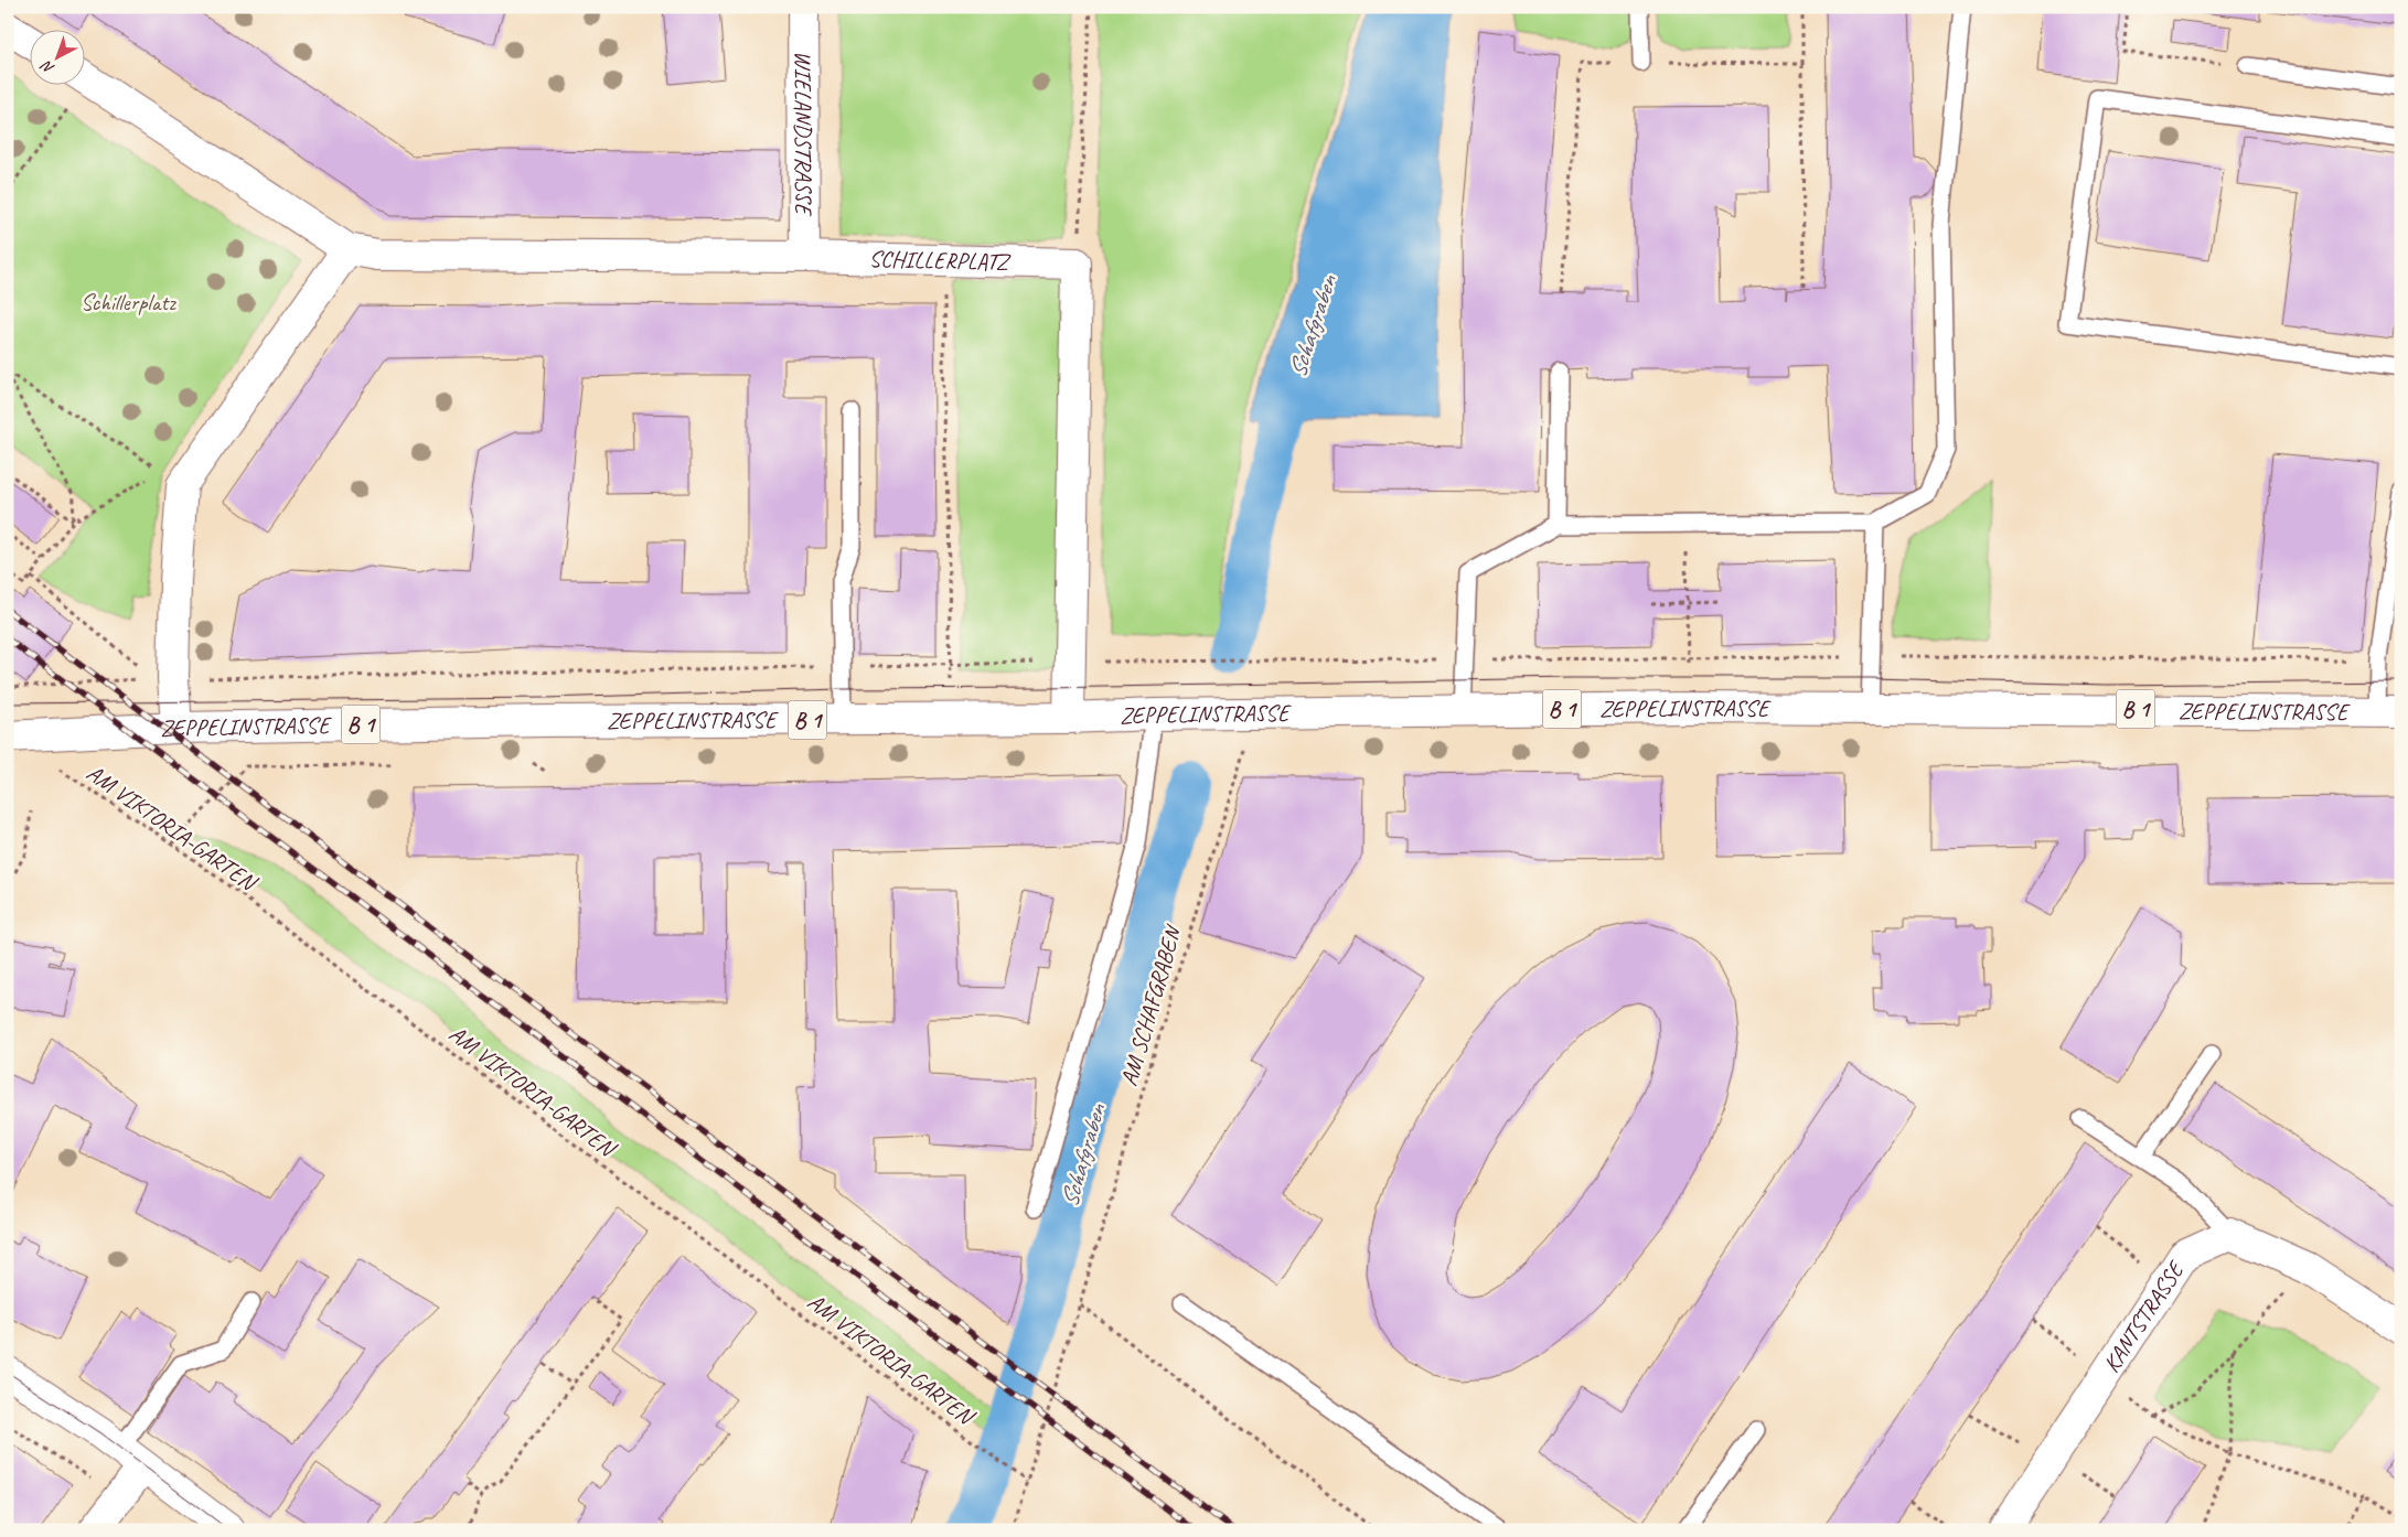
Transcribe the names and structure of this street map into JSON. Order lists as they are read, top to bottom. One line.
{"streets":{"street":["WIELANDSTRASSE","SCHILLERPLATZ","B 1","ZEPPELINSTRASSE","KANTSTRASSE"],"path":["AM VIKTORIA-GARTEN","AM SCHAFGRABEN"]},"crossings":[["WIELANDSTRASSE","SCHILLERPLATZ"],["ZEPPELINSTRASSE","AM SCHAFGRABEN"],["AM VIKTORIA-GARTEN","AM SCHAFGRABEN"]],"water":["Schafgraben"],"parks":["Schillerplatz"],"north":"bottom left"}
